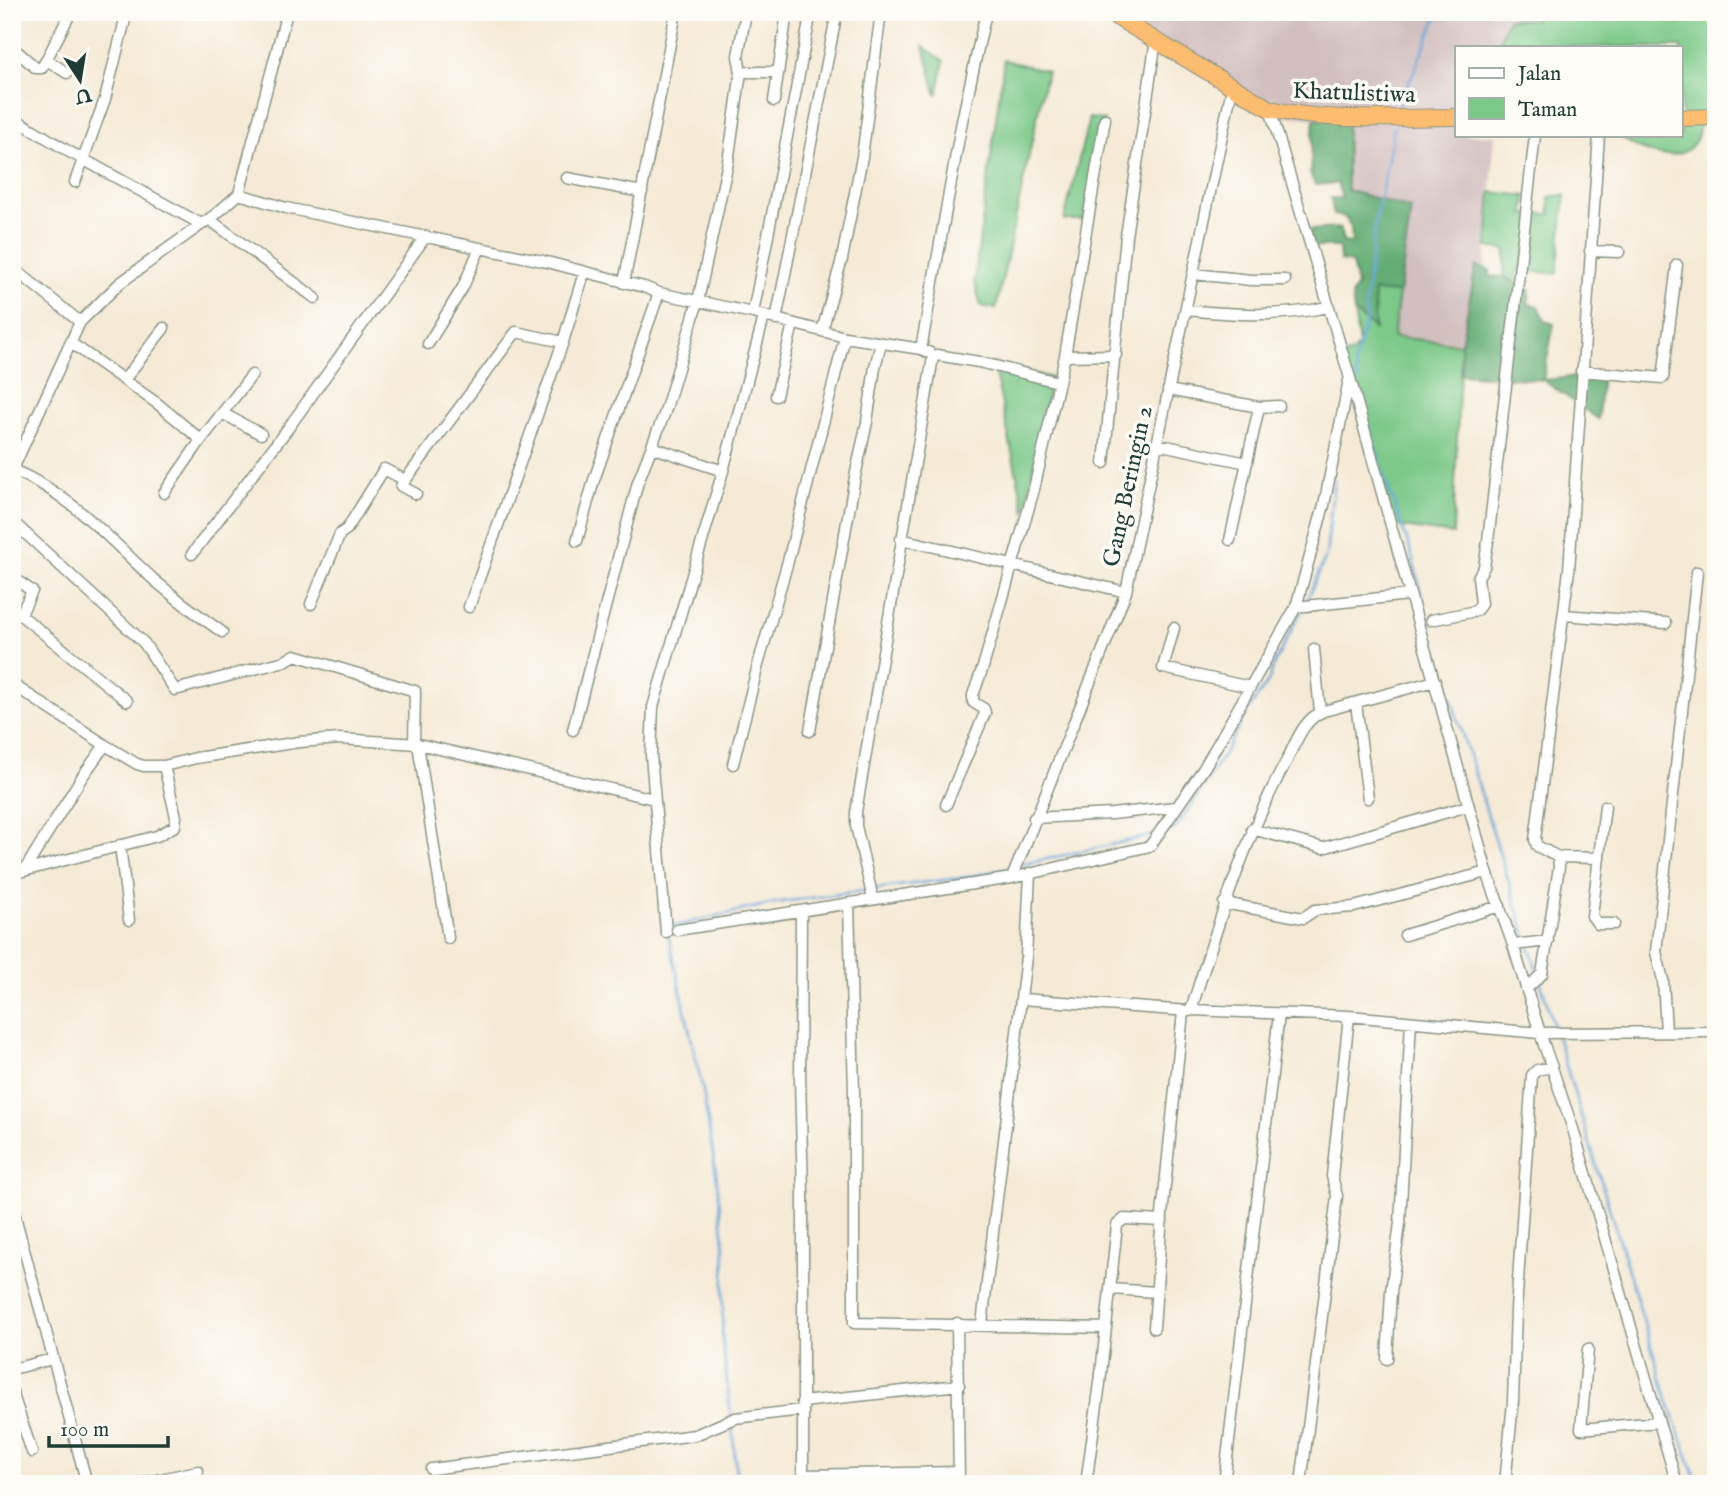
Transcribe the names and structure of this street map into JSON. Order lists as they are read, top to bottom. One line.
{"streets":{"highway":["Khatulistiwa"],"street":["Gang Beringin 2"]},"crossings":[["Khatulistiwa","Gang Beringin 2"]],"legend":["Jalan","Taman"],"scale_bar":"100 m","north":"bottom"}
